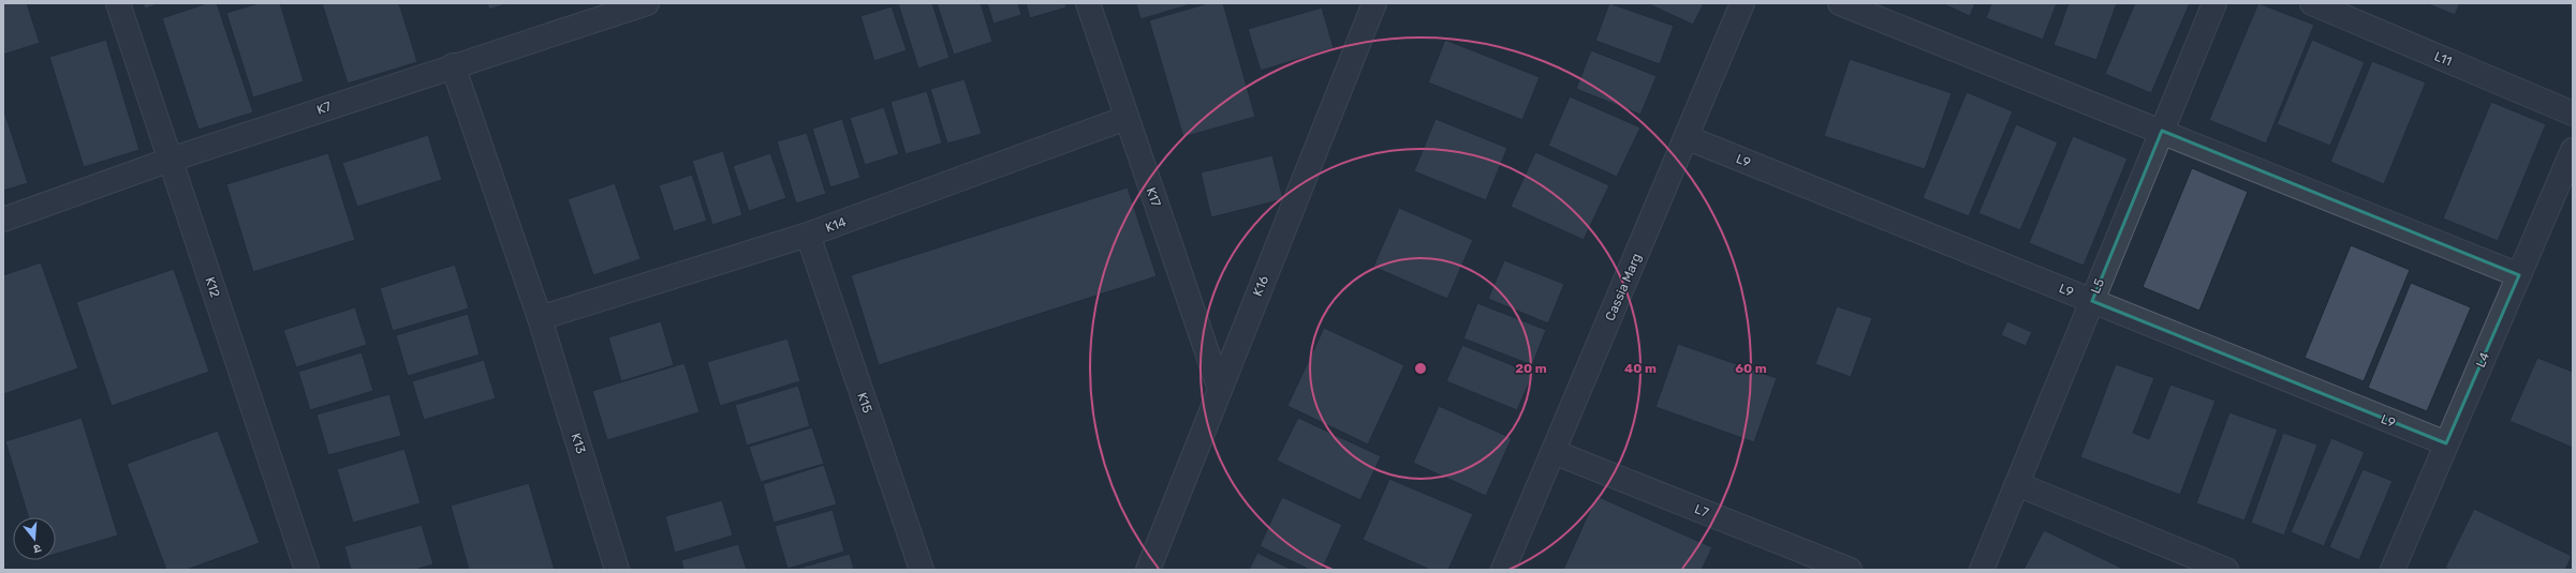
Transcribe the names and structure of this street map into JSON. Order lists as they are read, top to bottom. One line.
{"streets":{"street":["L11","K7","L9","K17","K14","K16","L5","K12","Cassia Marg","L4","K15","K13","L7"]},"crossings":[["K7","K12"],["K7","K13"],["L9","L5"],["L9","Cassia Marg"],["L9","L4"],["K17","K14"],["K17","K16"],["K14","K15"],["K14","K13"],["Cassia Marg","L7"]],"north":"bottom","rings":["20 m","40 m","60 m"]}
